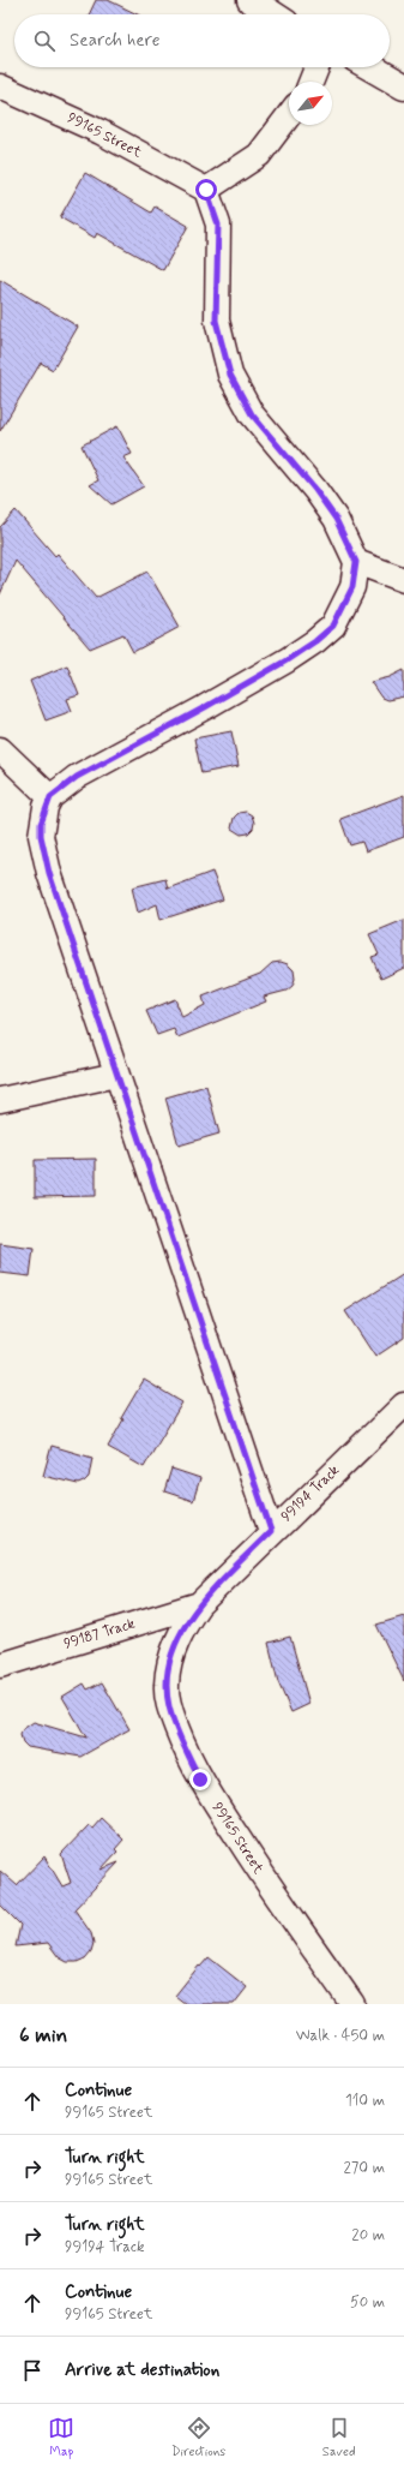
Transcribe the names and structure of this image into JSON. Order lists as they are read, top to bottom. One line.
{"streets":{"street":["99165 Street","99194 Track","99187 Track"]},"crossings":[["99165 Street","99194 Track"],["99165 Street","99187 Track"],["99194 Track","99187 Track"]],"north":"top right","page":{"search":"Search here","heading":["6 min","Walk · 450 m"],"list":[["Continue","99165 Street","110 m"],["Turn right","99165 Street","270 m"],["Turn right","99194 Track","20 m"],["Continue","99165 Street","50 m"],"Arrive at destination"],"nav":["Map","Directions","Saved"]}}
